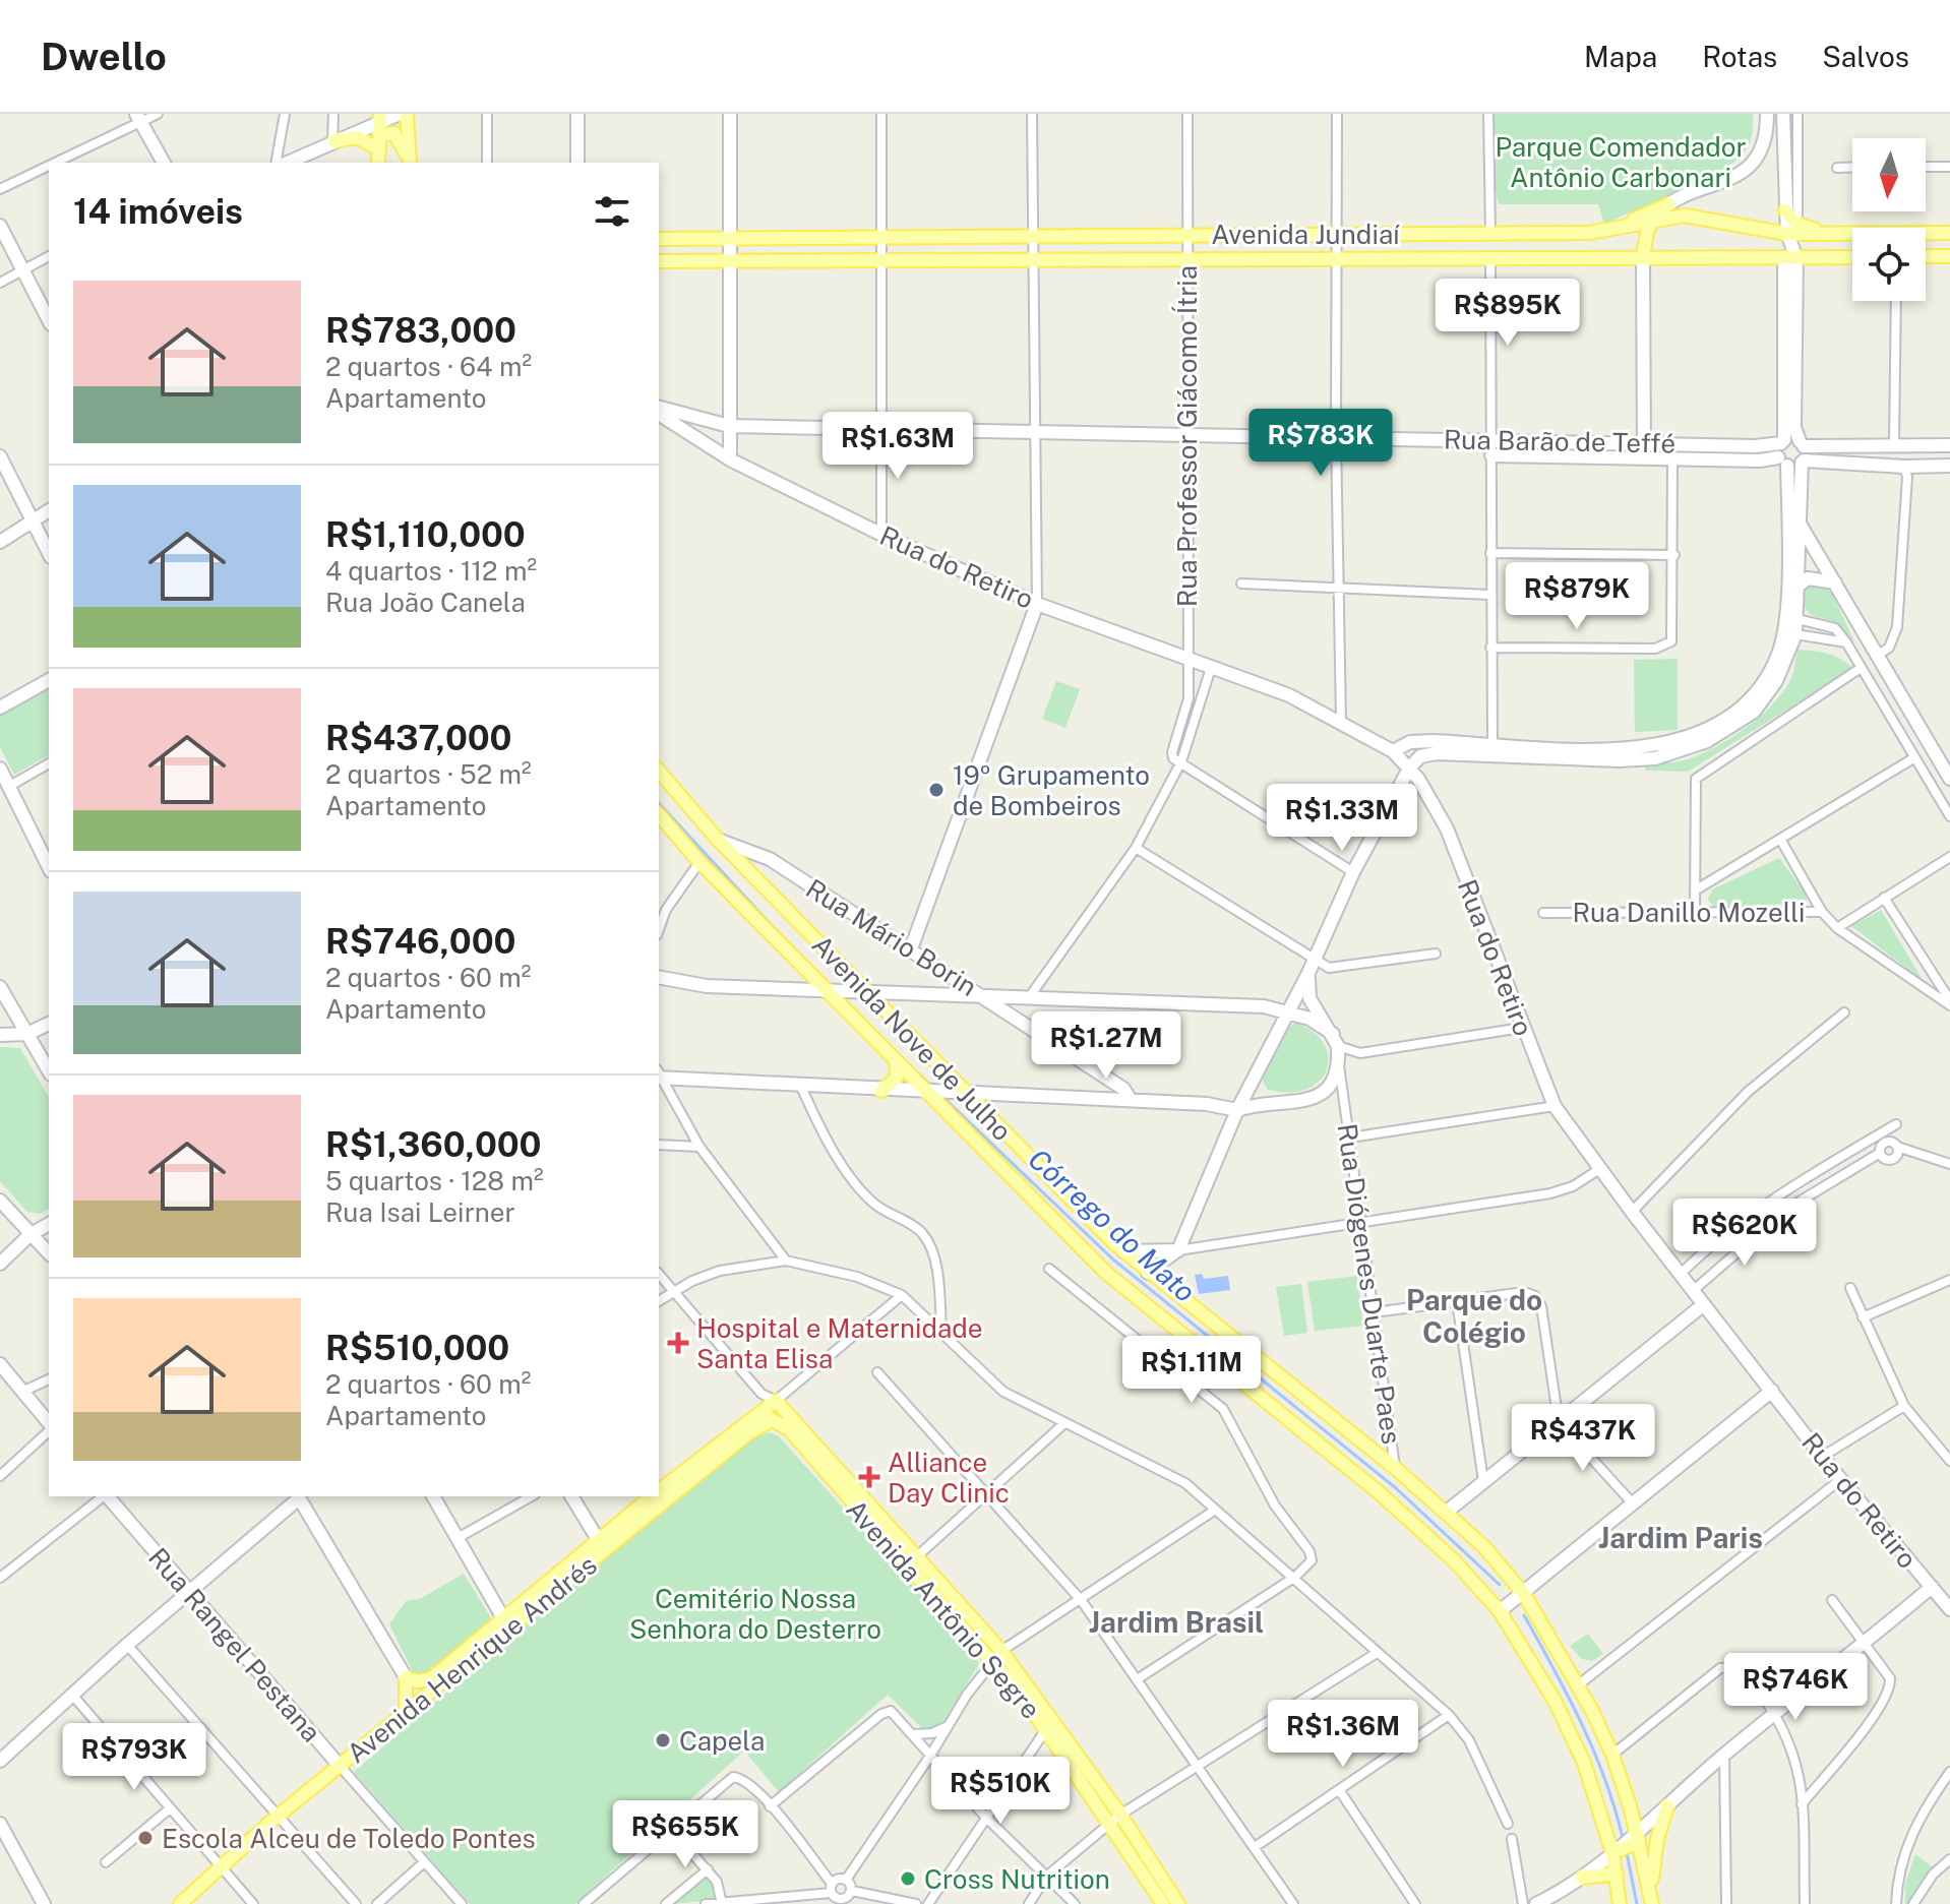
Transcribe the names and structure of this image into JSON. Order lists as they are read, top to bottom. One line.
{"streets":{"main road":["Avenida Jundiaí","Rua Barão de Teffé","Rua do Retiro","Rua Mário Borin","Avenida Nove de Julho","Avenida Antônio Segre","Rua Rangel Pestana","Avenida Henrique Andrés"],"street":["Rua Professor Giácomo Ítria","Rua Danillo Mozelli","Rua Diógenes Duarte Paes"]},"crossings":[["Avenida Jundiaí","Rua Professor Giácomo Ítria"],["Rua Professor Giácomo Ítria","Rua Barão de Teffé"],["Rua Professor Giácomo Ítria","Rua do Retiro"],["Rua Mário Borin","Avenida Nove de Julho"],["Avenida Nove de Julho","Rua Diógenes Duarte Paes"],["Avenida Antônio Segre","Avenida Henrique Andrés"],["Rua Rangel Pestana","Avenida Henrique Andrés"]],"districts":["Parque do Colégio","Jardim Paris","Jardim Brasil"],"water":["Córrego do Mato"],"parks":["Parque Comendador Antônio Carbonari","Cemitério Nossa Senhora do Desterro"],"places":{"other":["19º Grupamento de Bombeiros","Capela","Escola Alceu de Toledo Pontes","Cross Nutrition"],"health":["Hospital e Maternidade Santa Elisa","Alliance Day Clinic"]},"north":"bottom","page":{"header":"Dwello","nav":["Mapa","Rotas","Salvos"],"heading":"14 imóveis","list":[{"name":"R$783,000","note":"2 quartos · 64 m² · Apartamento"},{"name":"R$1,110,000","note":"4 quartos · 112 m² · Rua João Canela"},{"name":"R$437,000","note":"2 quartos · 52 m² · Apartamento"},{"name":"R$746,000","note":"2 quartos · 60 m² · Apartamento"},{"name":"R$1,360,000","note":"5 quartos · 128 m² · Rua Isai Leirner"},{"name":"R$510,000","note":"2 quartos · 60 m² · Apartamento"}],"price":["R$895K","R$783K","R$1.63M","R$879K","R$1.33M","R$1.27M","R$620K","R$1.11M","R$437K","R$746K","R$1.36M","R$793K","R$510K","R$655K"]}}
